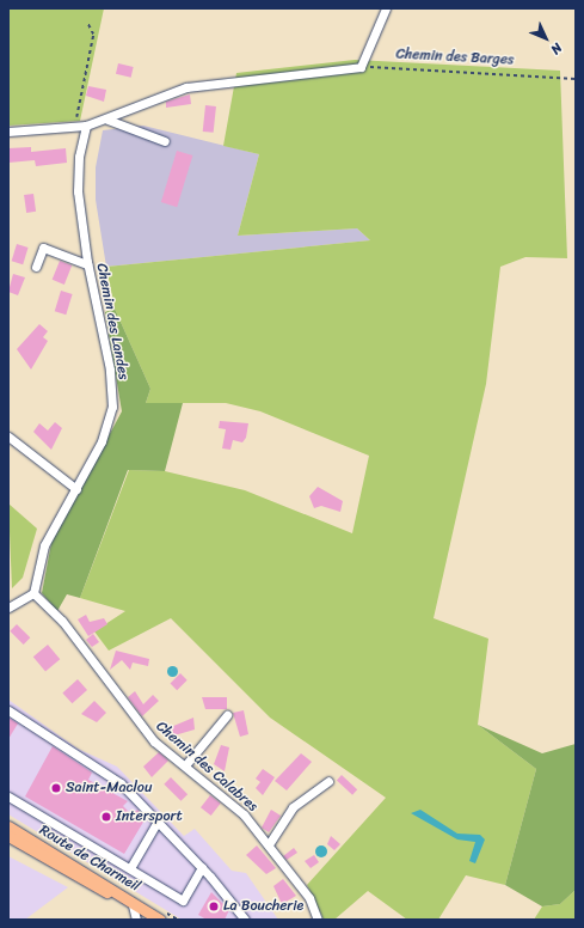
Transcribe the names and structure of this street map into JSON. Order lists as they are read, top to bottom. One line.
{"streets":{"main road":["Route de Charmeil"],"street":["Chemin des Landes","Chemin des Calabres"],"path":["Chemin des Barges"]},"crossings":[["Chemin des Landes","Chemin des Calabres"]],"places":["Saint-Maclou","Intersport","La Boucherie"],"north":"bottom right"}
